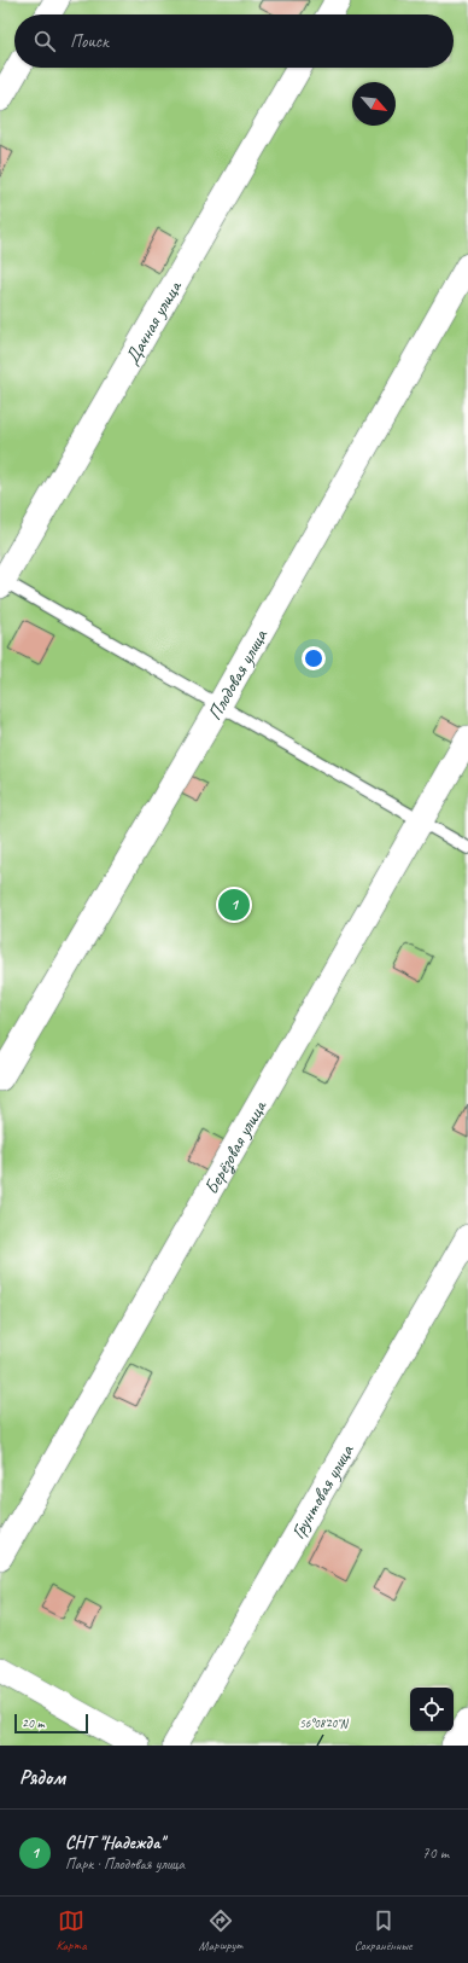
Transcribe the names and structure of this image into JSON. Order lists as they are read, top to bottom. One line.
{"streets":{"street":["Дачная улица","Плодовая улица","Берёзовая улица","Грунтовая улица"]},"scale_bar":"20 m","north":"bottom right","page":{"search":"Поиск","pins":"1","scale":"20 m","heading":"Рядом","list":[{"mark":"1","name":"СНТ \"Надежда\"","note":"Парк · Плодовая улица","value":"70 m"}],"nav":["Карта","Маршрут","Сохранённые"]},"coordinates":["56°08'20\"N"]}
